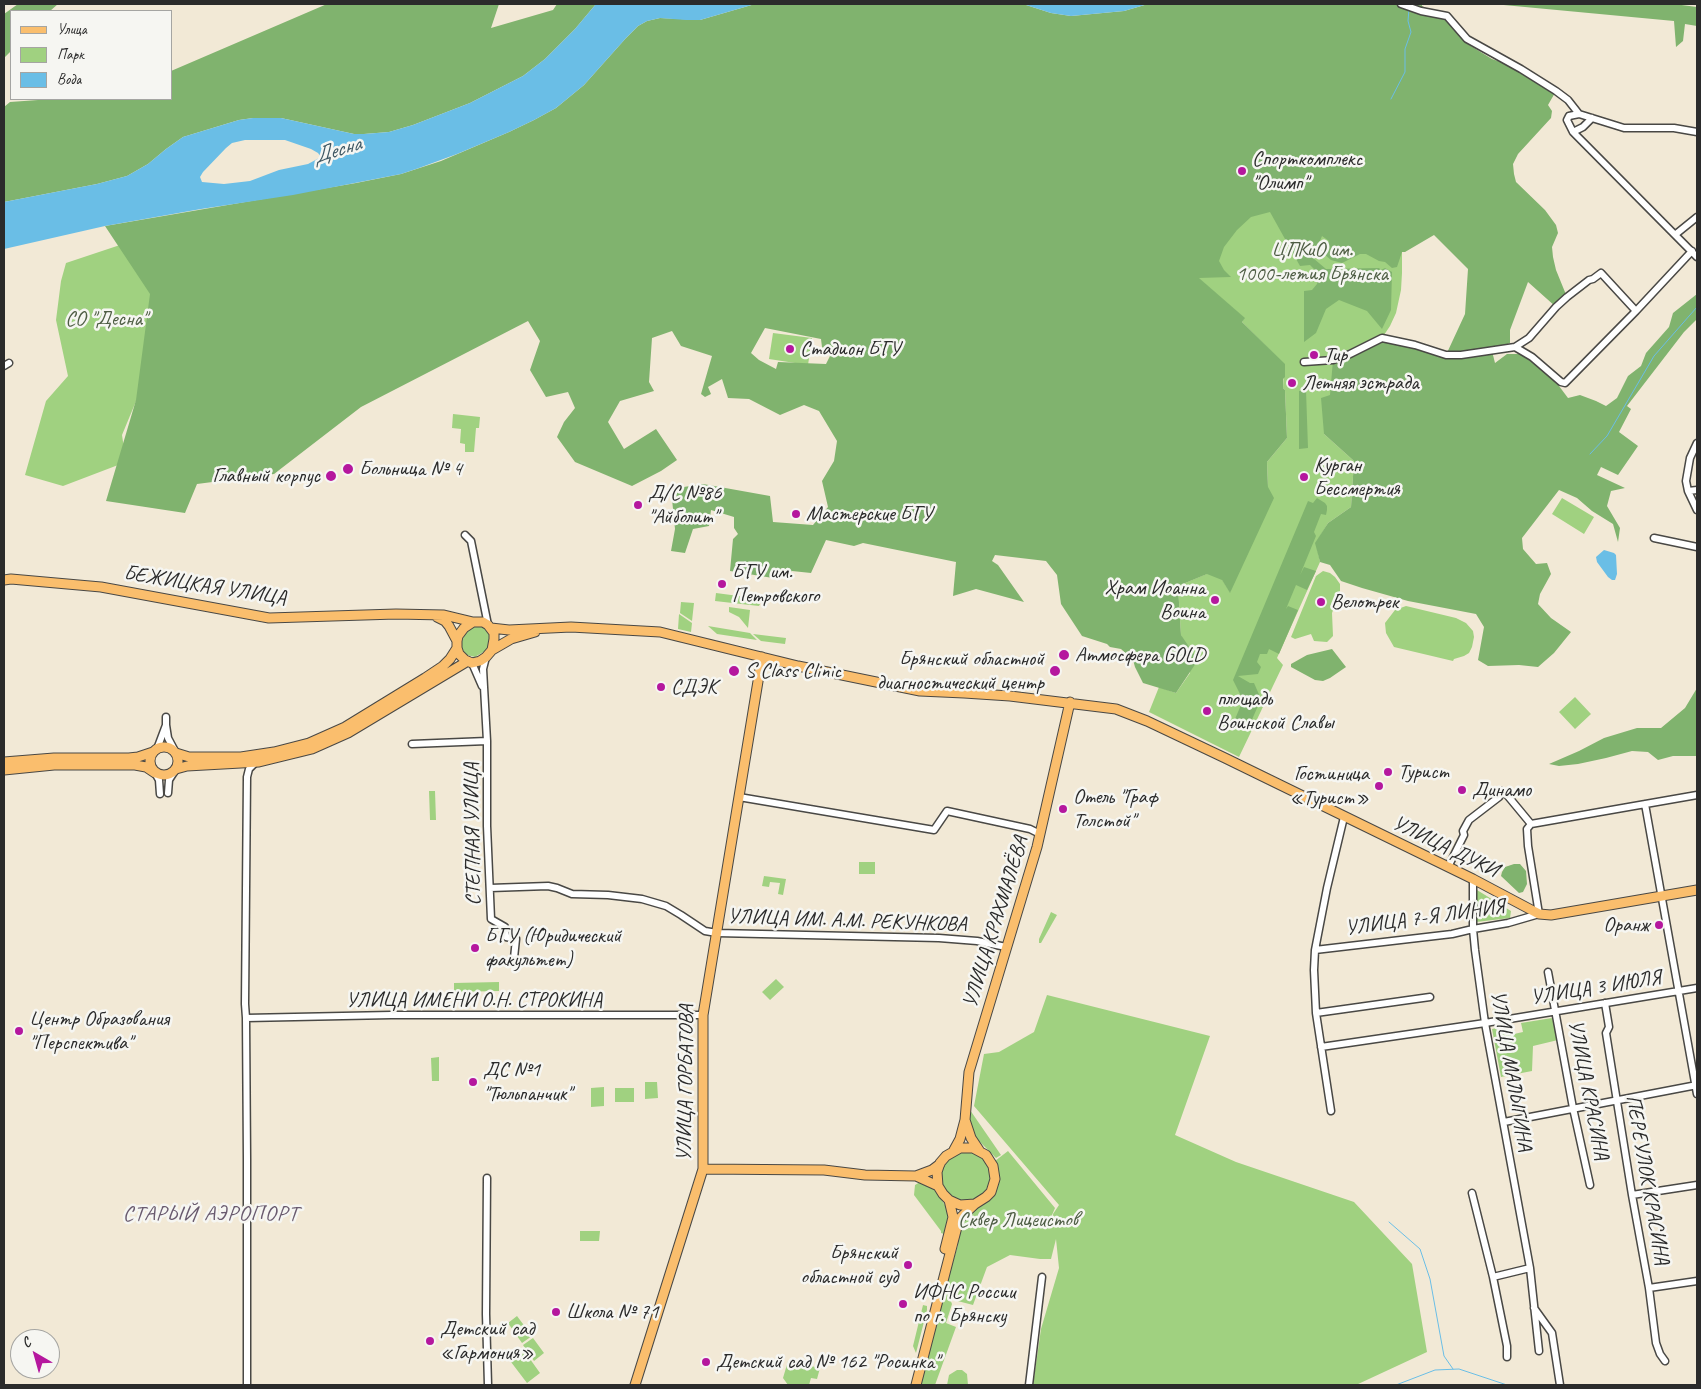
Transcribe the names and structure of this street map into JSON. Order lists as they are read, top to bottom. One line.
{"streets":{"main road":["БЕЖИЦКАЯ УЛИЦА","УЛИЦА ДУКИ","УЛИЦА КРАХМАЛЁВА","УЛИЦА ГОРБАТОВА"],"street":["СТЕПНАЯ УЛИЦА","УЛИЦА 7-Я ЛИНИЯ","УЛИЦА ИМ. А.М. РЕКУНКОВА","УЛИЦА 3 ИЮЛЯ","УЛИЦА ИМЕНИ О.Н. СТРОКИНА","УЛИЦА МАЛЫГИНА","УЛИЦА КРАСИНА","ПЕРЕУЛОК КРАСИНА"]},"crossings":[["УЛИЦА ДУКИ","УЛИЦА 7-Я ЛИНИЯ"],["УЛИЦА ДУКИ","УЛИЦА КРАХМАЛЁВА"],["УЛИЦА ДУКИ","УЛИЦА МАЛЫГИНА"],["УЛИЦА 7-Я ЛИНИЯ","УЛИЦА МАЛЫГИНА"],["УЛИЦА ИМ. А.М. РЕКУНКОВА","УЛИЦА КРАХМАЛЁВА"],["УЛИЦА ИМ. А.М. РЕКУНКОВА","УЛИЦА ГОРБАТОВА"],["УЛИЦА 3 ИЮЛЯ","УЛИЦА МАЛЫГИНА"],["УЛИЦА 3 ИЮЛЯ","УЛИЦА КРАСИНА"],["УЛИЦА 3 ИЮЛЯ","ПЕРЕУЛОК КРАСИНА"],["УЛИЦА ИМЕНИ О.Н. СТРОКИНА","УЛИЦА ГОРБАТОВА"]],"districts":["СТАРЫЙ АЭРОПОРТ"],"water":["Десна"],"parks":["ЦПКиО им. 1000-летия Брянска","СО \"Десна\"","Сквер Лицеистов"],"places":["Спорткомплекс \"Олимп\"","Стадион БГУ","Тир","Летняя эстрада","Больница № 4","Главный корпус","Курган Бессмертия","Д/С №86 \"Айболит\"","Мастерские БГУ","БГУ им. Петровского","Храм Иоанна Воина","Велотрек","Атмосфера GOLD","S Class Clinic","Брянский областной диагностический центр","СДЭК","площадь Воинской Славы","Турист","Гостиница «Турист»","Динамо","Отель \"Граф Толстой\"","Оранж","БГУ (Юридический факультет)","Центр Образования \"Перспектива\"","ДС №1 \"Тюльпанчик\"","Брянский областной суд","ИФНС России по г. Брянску","Школа № 71","Детский сад «Гармония»","Детский сад № 162 \"Росинка\""],"legend":["Улица","Парк","Вода"],"north":"top left"}
